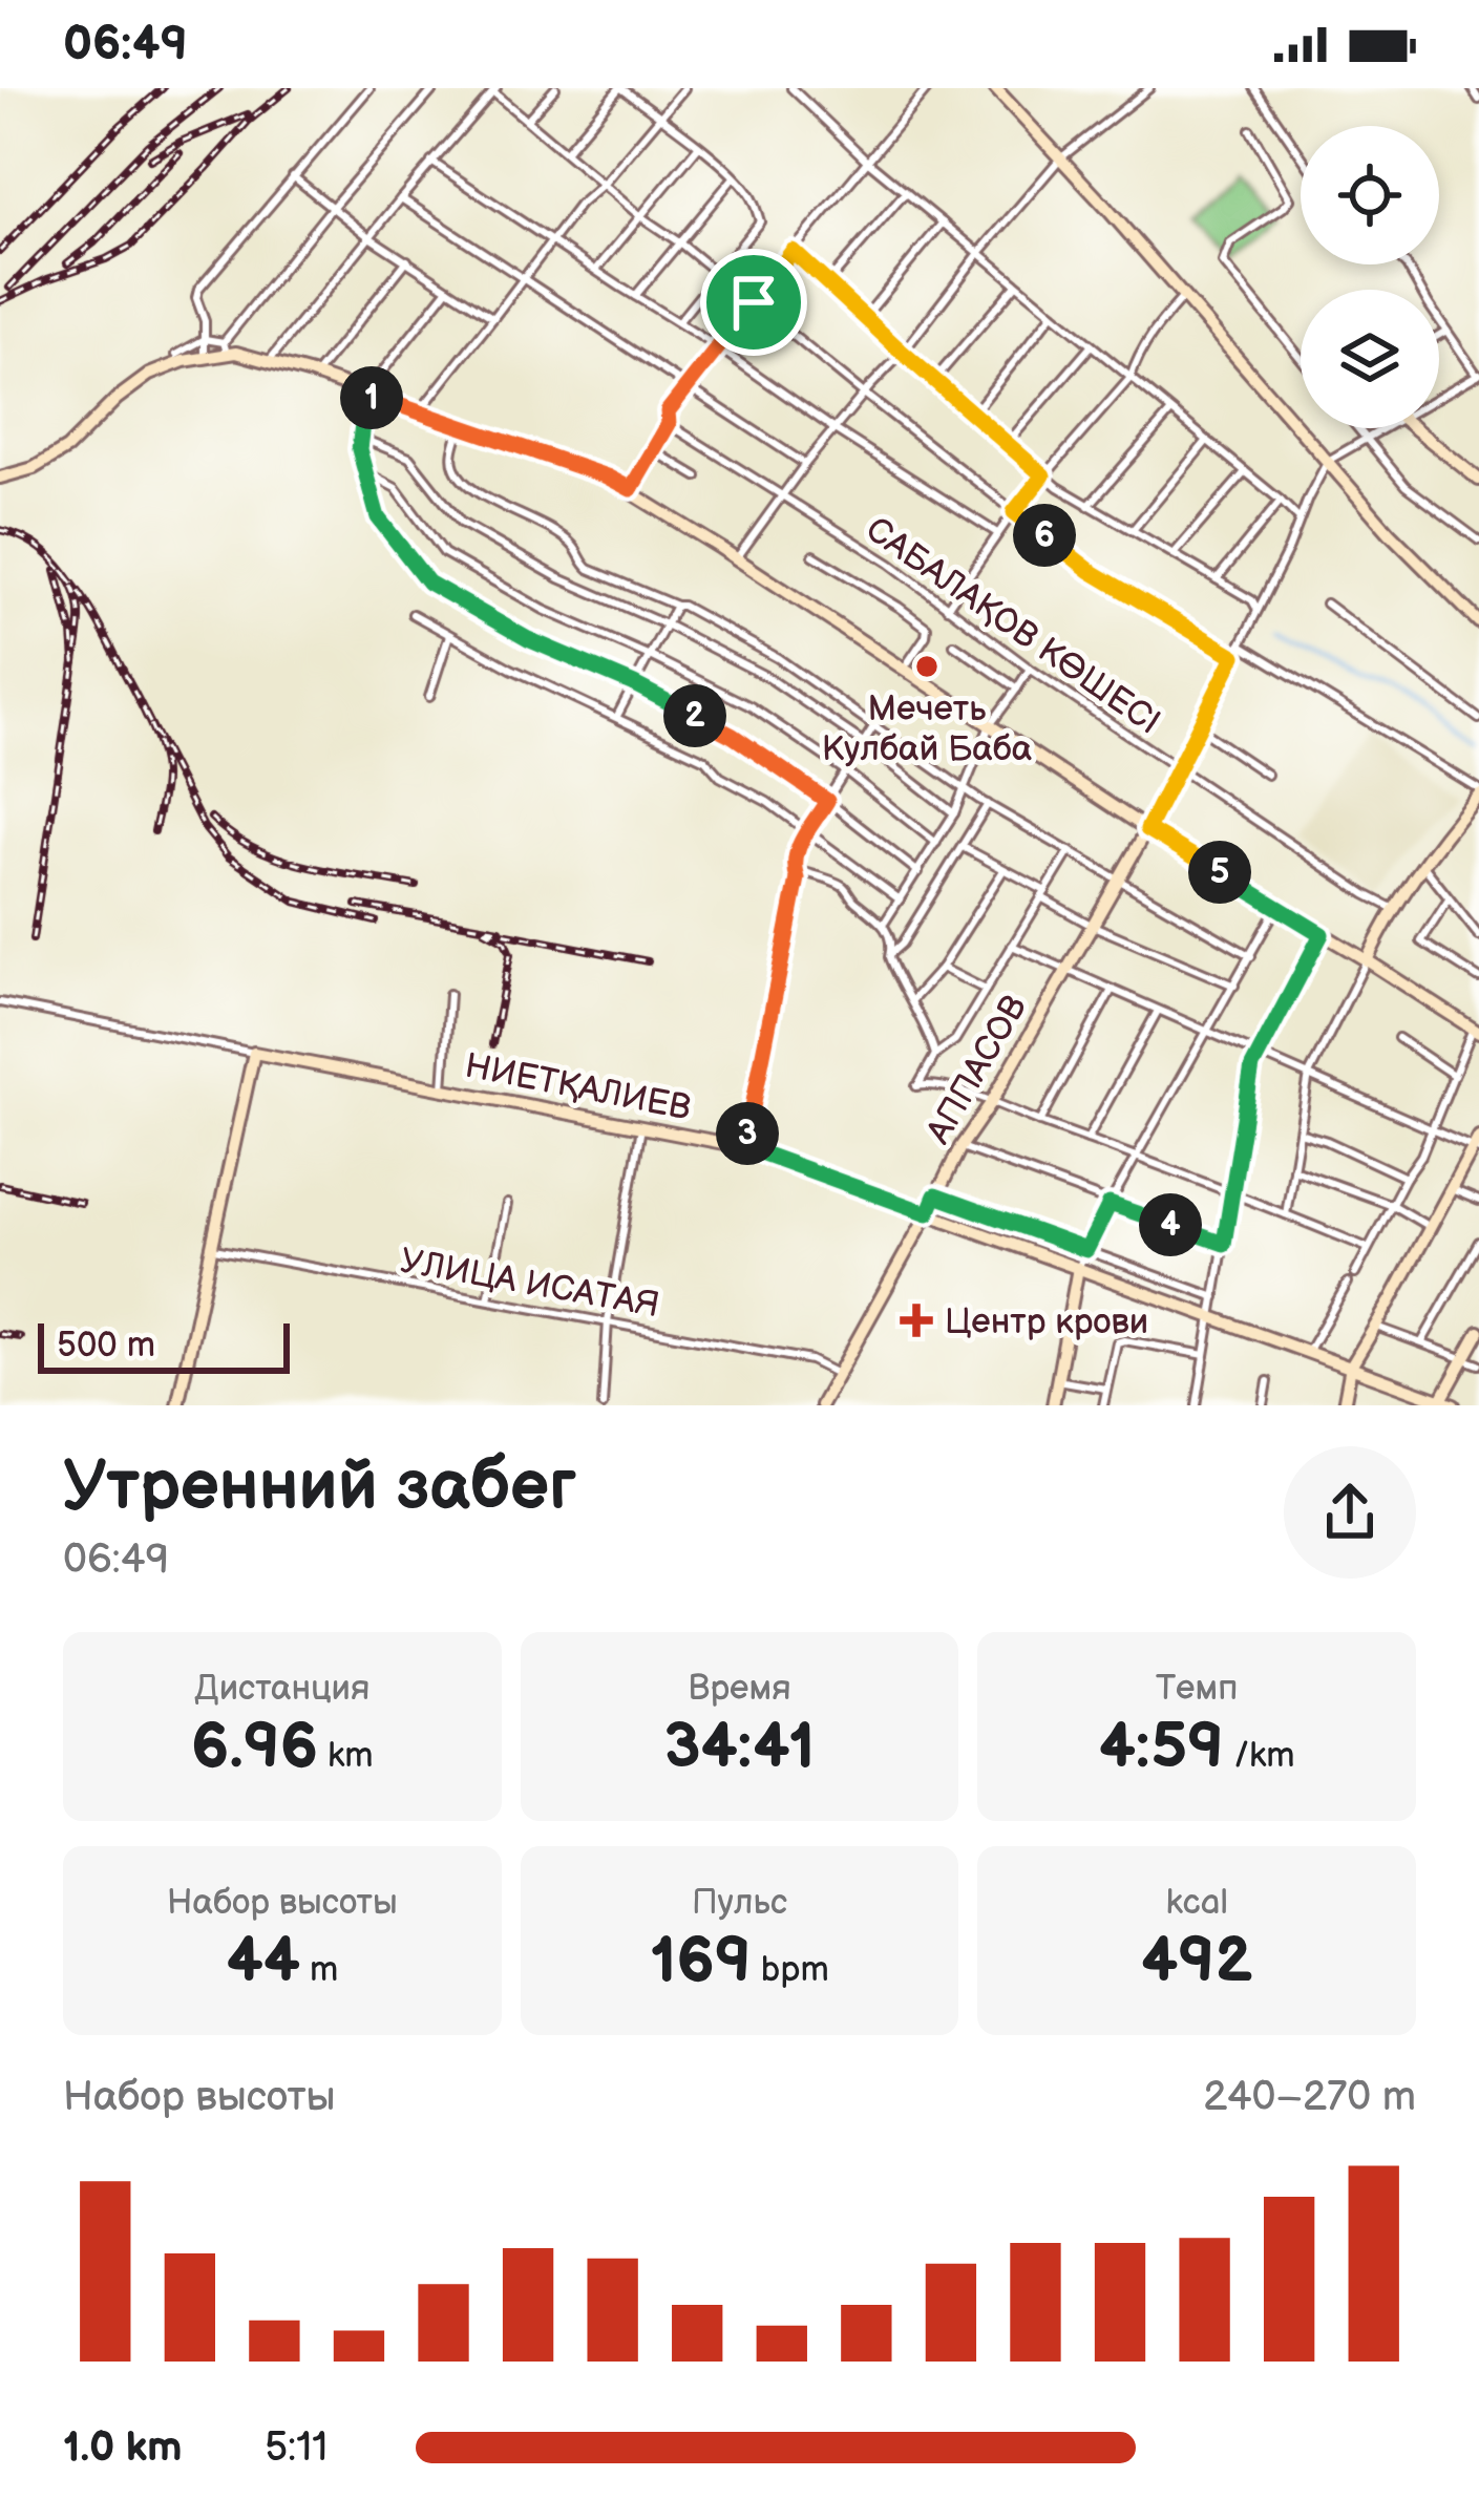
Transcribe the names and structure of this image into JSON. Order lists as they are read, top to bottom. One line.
{"streets":{"street":["САБАЛАҚОВ КӨШЕСІ","АППАСОВ","НИЕТҚАЛИЕВ","УЛИЦА ИСАТАЯ"]},"crossings":[["АППАСОВ","НИЕТҚАЛИЕВ"],["АППАСОВ","УЛИЦА ИСАТАЯ"]],"places":{"other":["Мечеть Кулбай Баба"],"health":["Центр крови"]},"scale_bar":"500 m","page":{"status":"06:49","pins":["1","6","2","5","3","4"],"scale":"500 m","heading":["Утренний забег","06:49"],"stats":[["Дистанция","6.96 km"],["Время","34:41"],["Темп","4:59 /km"],["Набор высоты","44 m"],["Пульс","169 bpm"],["kcal","492"]],"chart":["Набор высоты","240–270 m"],"list":[{"name":"1.0 km","note":"5:11"}]}}
